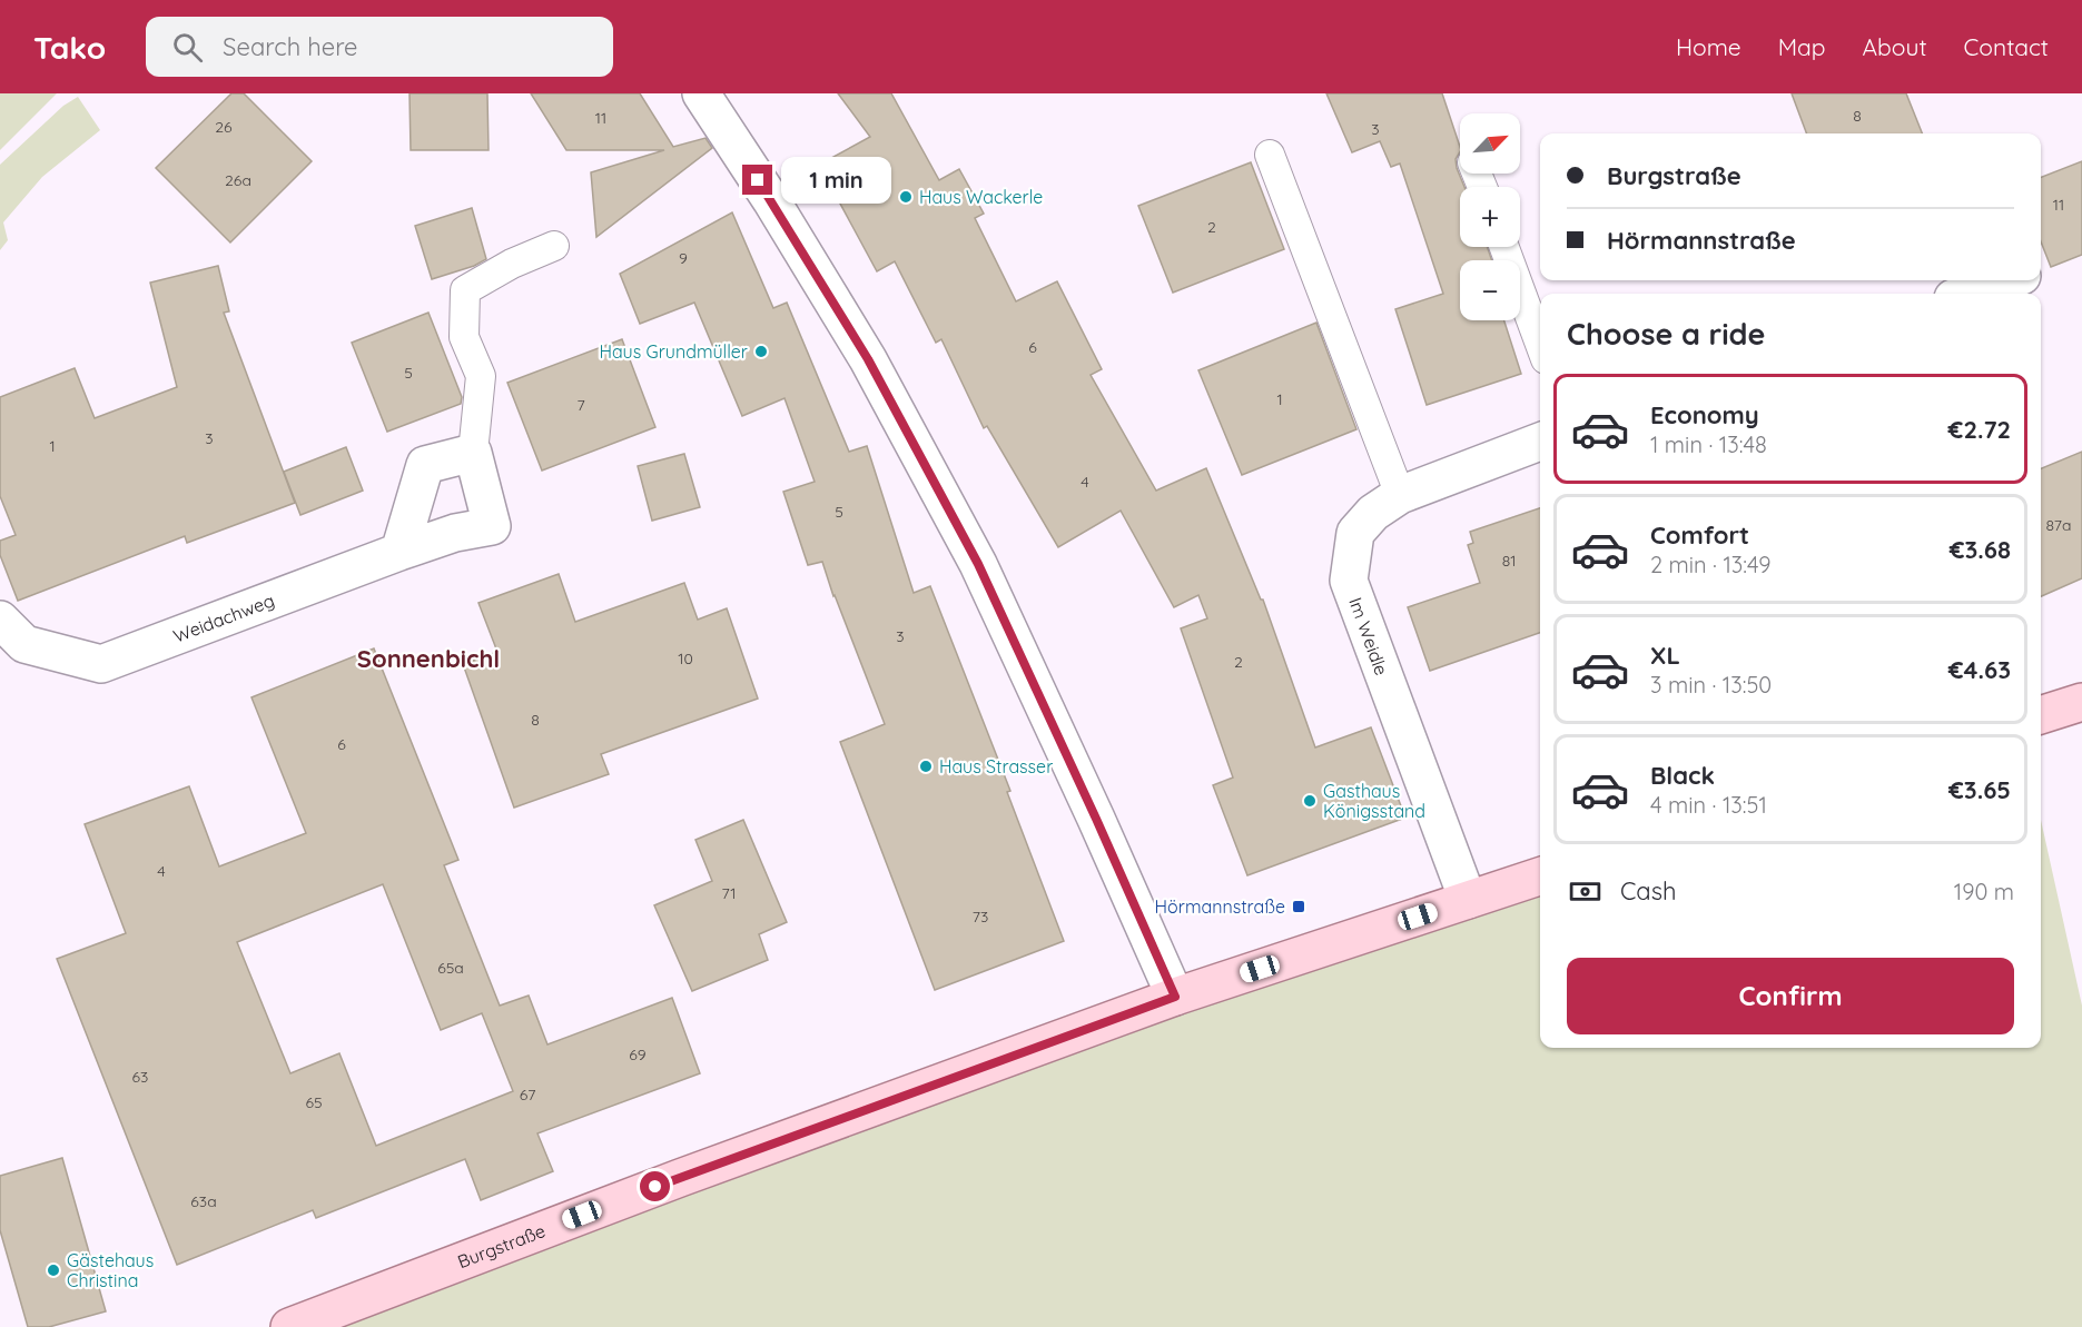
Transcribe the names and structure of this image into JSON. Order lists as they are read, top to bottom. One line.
{"streets":{"main road":["Burgstraße"],"street":["Weidachweg","Im Weidle"]},"crossings":[["Im Weidle","Burgstraße"]],"districts":["Sonnenbichl"],"places":{"other":["Haus Wackerle","Haus Grundmüller","Haus Strasser","Gasthaus Königsstand","Gästehaus Christina"],"transit":["Hörmannstraße"]},"house_numbers":["8","11","26","3","26a","11","2","9","6","5","1","7","3","1","4","5","87a","81","3","10","2","8","6","4","71","73","65a","69","63","67","65","63a"],"north":"top right","page":{"header":"Tako","search":"Search here","nav":["Home","Map","About","Contact"],"map_buttons":["+","−"],"banner":["Burgstraße","Hörmannstraße"],"bubble":"1 min","heading":"Choose a ride","list":[{"name":"Economy","note":"1 min · 13:48","value":"€2.72"},{"name":"Comfort","note":"2 min · 13:49","value":"€3.68"},{"name":"XL","note":"3 min · 13:50","value":"€4.63"},{"name":"Black","note":"4 min · 13:51","value":"€3.65"}],"pay":["Cash","190 m"],"buttons":"Confirm"}}
